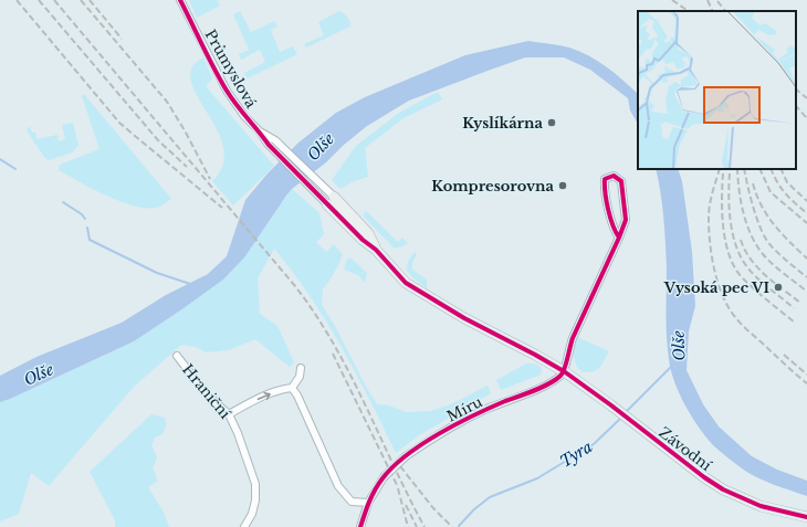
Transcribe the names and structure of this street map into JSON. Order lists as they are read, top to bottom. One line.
{"streets":{"street":["Průmyslová","Hraniční","Míru","Závodní"]},"crossings":[["Průmyslová","Závodní"],["Míru","Závodní"]],"water":["Olše","Tyra"],"places":["Kyslíkárna","Kompresorovna","Vysoká pec VI"]}
